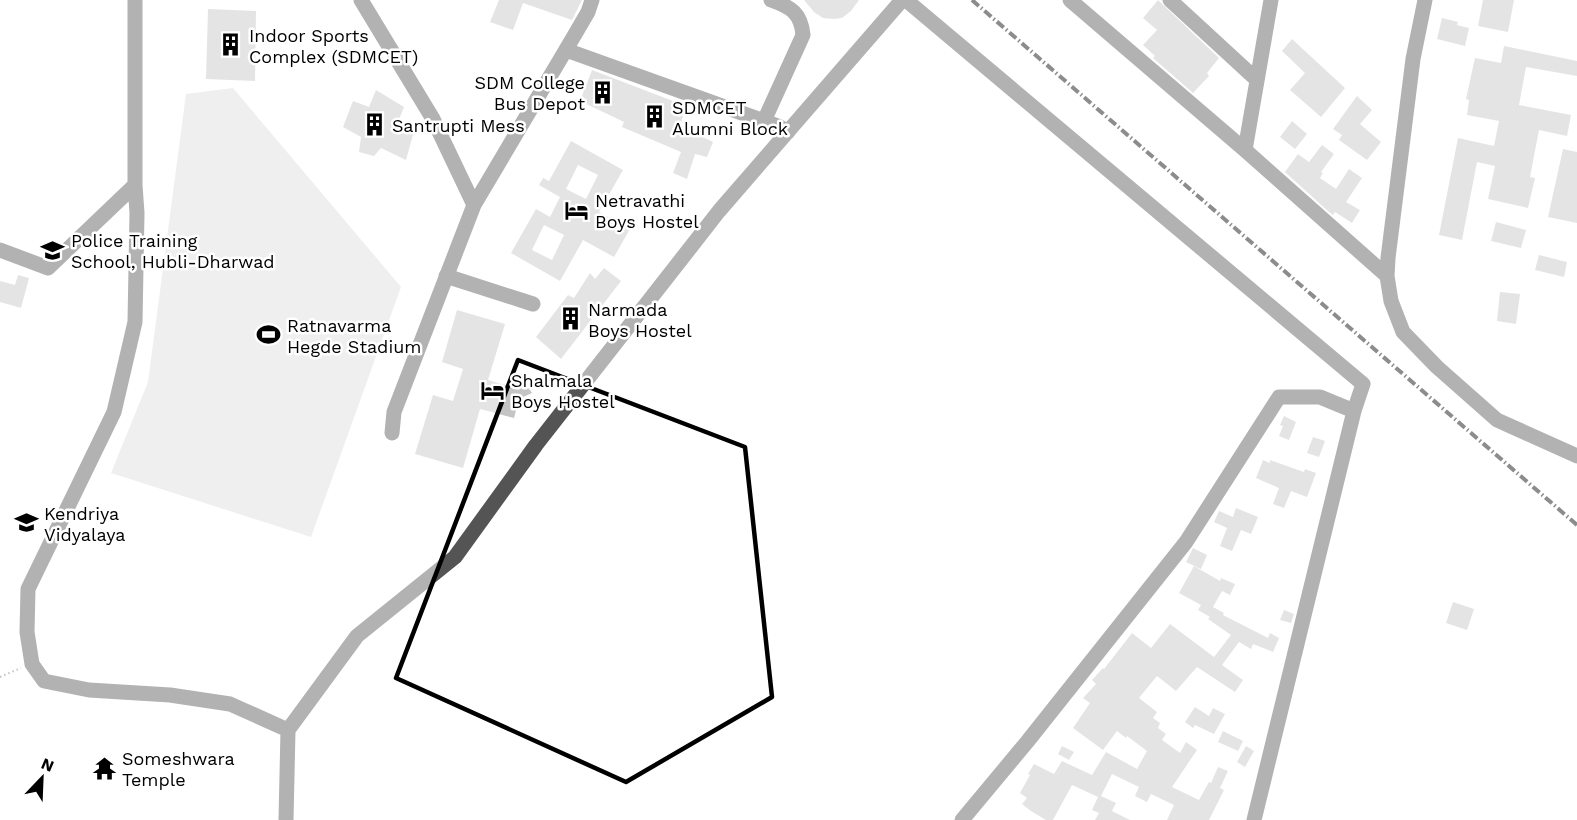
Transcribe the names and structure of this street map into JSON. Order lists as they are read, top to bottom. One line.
{"places":{"building":["Indoor Sports Complex (SDMCET)","SDM College Bus Depot","SDMCET Alumni Block","Santrupti Mess","Narmada Boys Hostel"],"hotel":["Netravathi Boys Hostel","Shalmala Boys Hostel"],"school or university":["Police Training School, Hubli-Dharwad","Kendriya Vidyalaya"],"sports":["Ratnavarma Hegde Stadium"],"temple":["Someshwara Temple"]},"north":"top right"}
